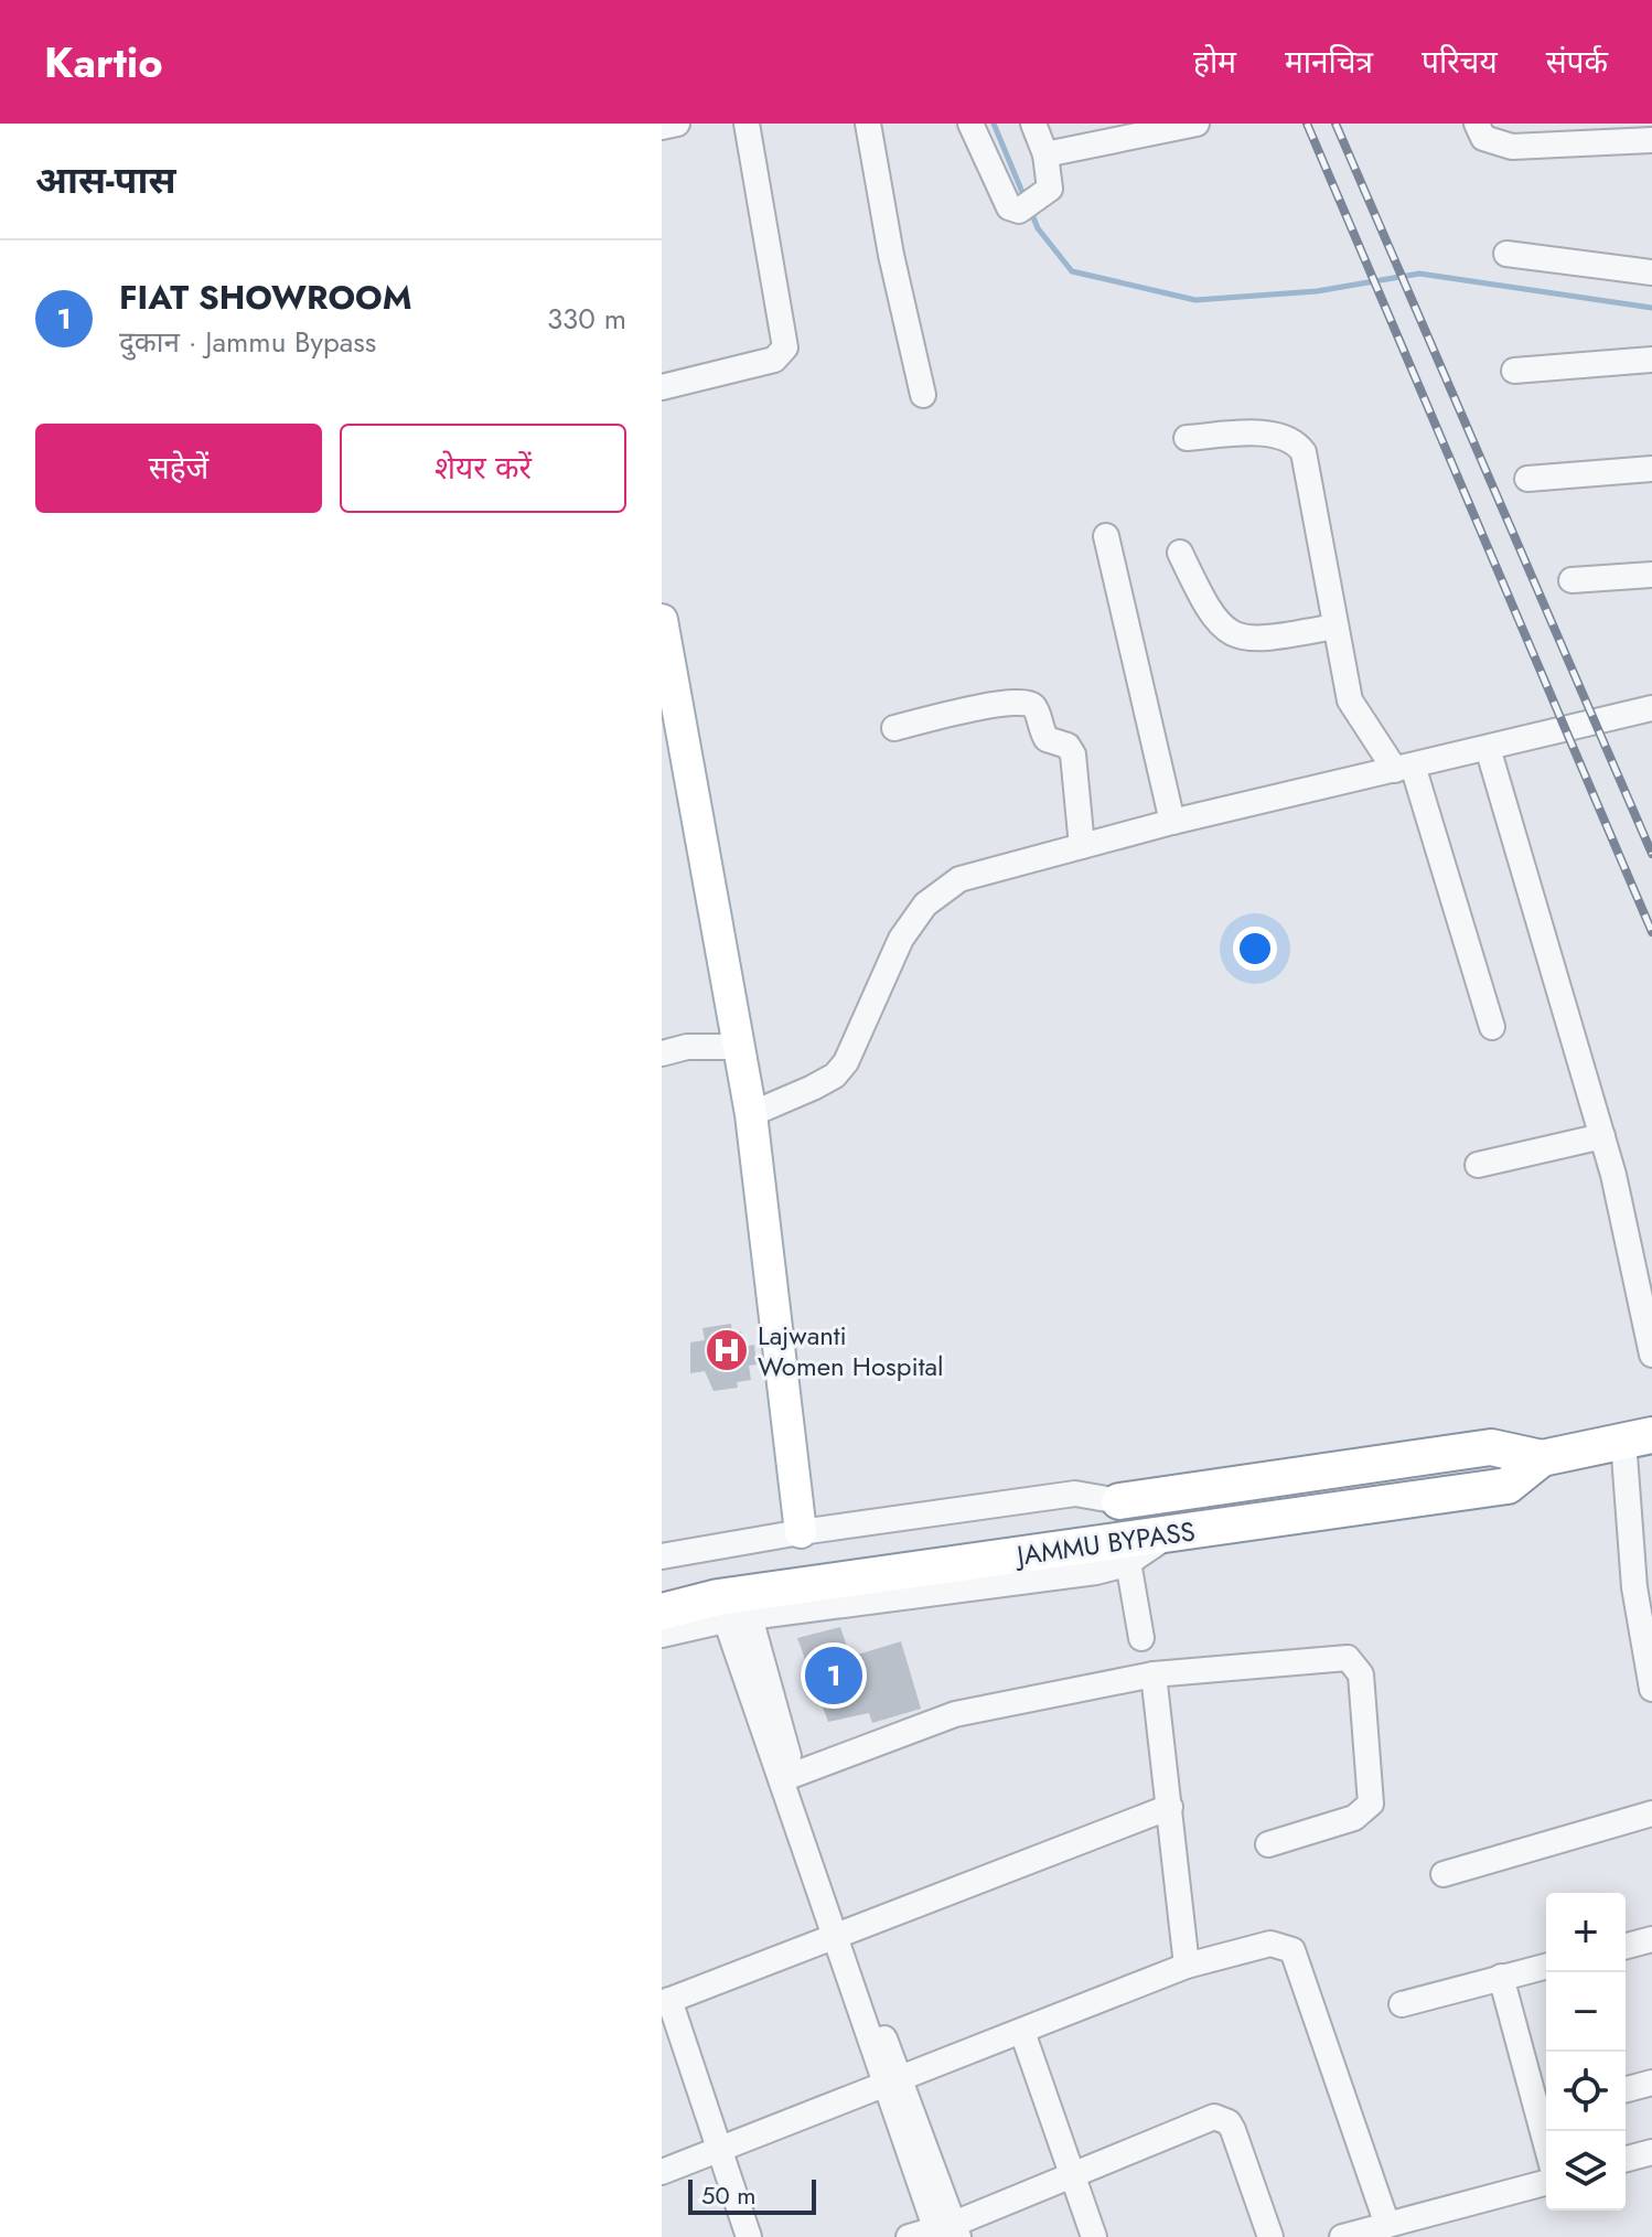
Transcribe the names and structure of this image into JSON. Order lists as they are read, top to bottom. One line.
{"streets":{"highway":["JAMMU BYPASS"]},"places":{"hospital":["Lajwanti Women Hospital"]},"scale_bar":"50 m","page":{"header":"Kartio","nav":["होम","मानचित्र","परिचय","संपर्क"],"heading":"आस-पास","list":[{"mark":"1","name":"FIAT SHOWROOM","note":"दुकान · Jammu Bypass","value":"330 m"}],"buttons":["सहेजें","शेयर करें"],"pins":"1","map_buttons":["+","−"],"scale":"50 m"}}
